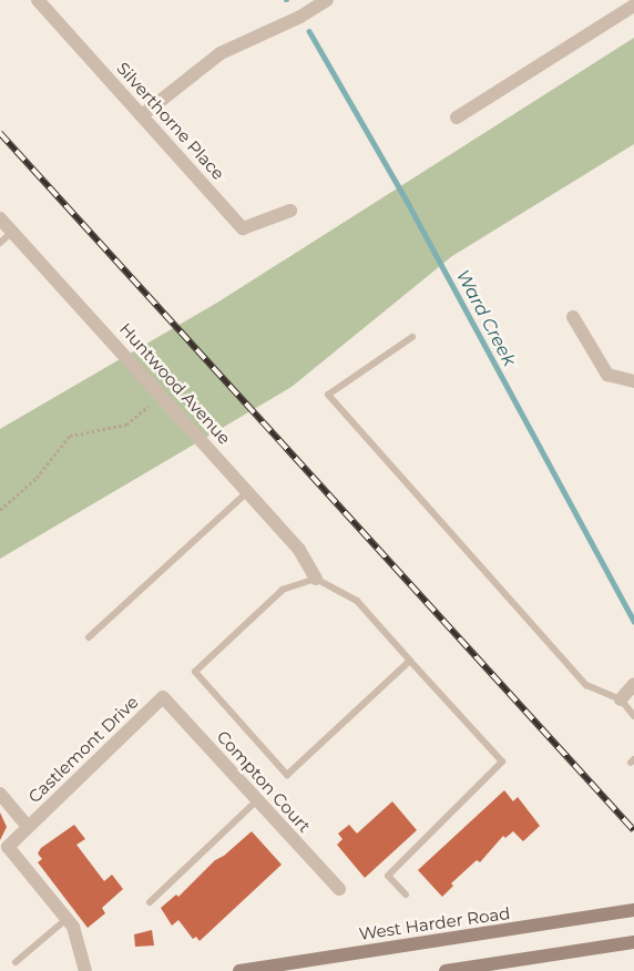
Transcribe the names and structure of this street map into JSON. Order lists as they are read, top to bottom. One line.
{"streets":{"main road":["West Harder Road"],"street":["Silverthorne Place","Huntwood Avenue","Castlemont Drive","Compton Court"]},"crossings":[["Castlemont Drive","Compton Court"]],"water":["Ward Creek"]}
